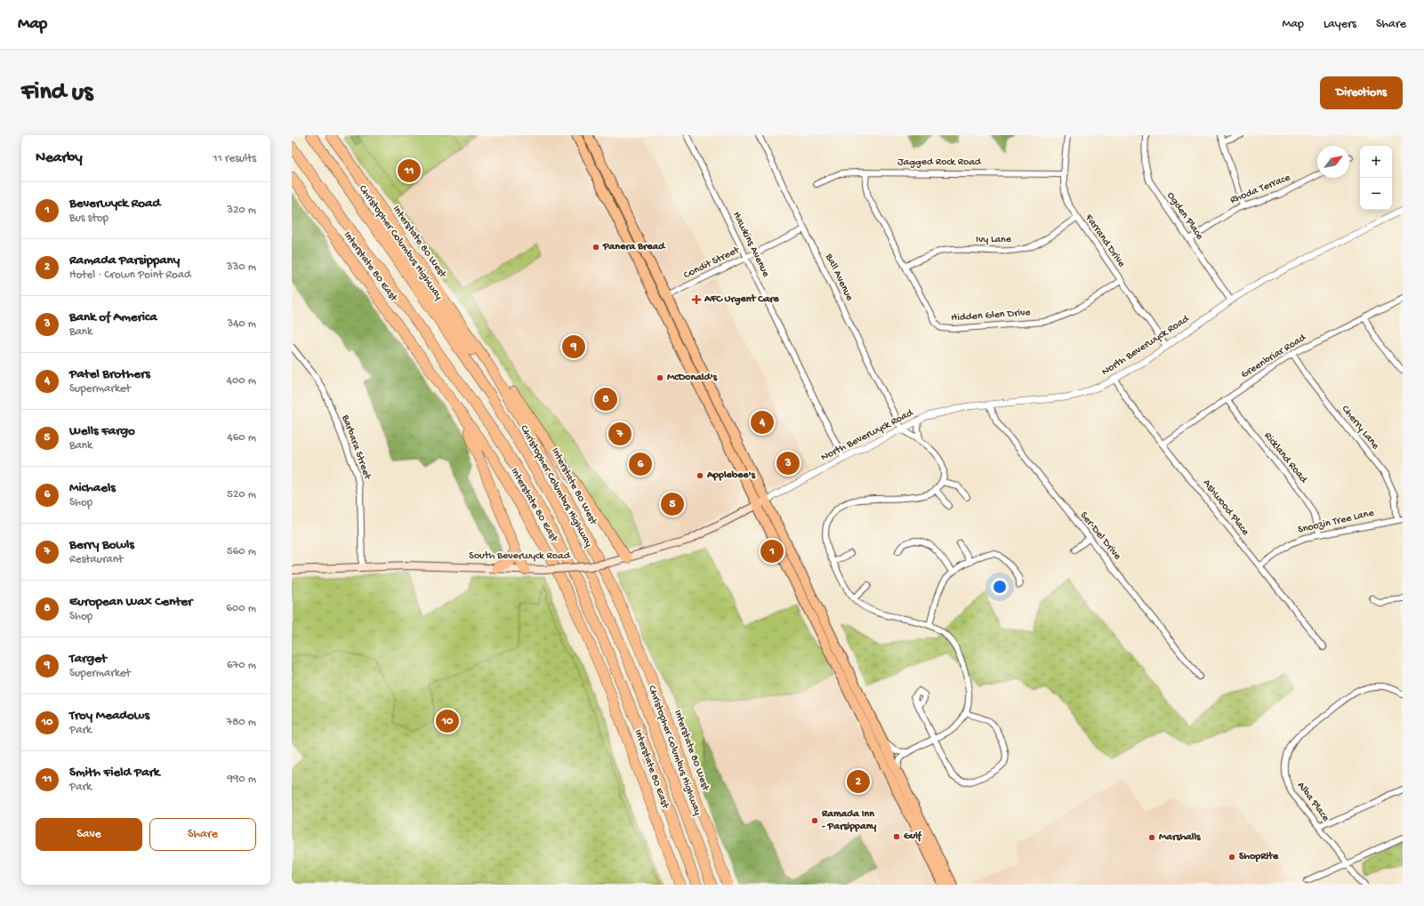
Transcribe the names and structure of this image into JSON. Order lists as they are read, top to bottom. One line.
{"streets":{"highway":["Interstate 80 West","Christopher Columbus Highway","Interstate 80 East"],"main road":["South Beverwyck Road"],"street":["Jagged Rock Road","Rhoda Terrace","Ogden Place","Ivy Lane","Farrand Drive","Hawkins Avenue","Condit Street","Ball Avenue","Hidden Glen Drive","North Beverwyck Road","Greenbriar Road","Cherry Lane","Barbara Street","Rickland Road","Ashwood Place","Snoozin Tree Lane","Ser-Del Drive","Alba Place"]},"crossings":[["Jagged Rock Road","Farrand Drive"],["Jagged Rock Road","Hidden Glen Drive"],["Rhoda Terrace","Ogden Place"],["Ogden Place","North Beverwyck Road"],["Ivy Lane","Farrand Drive"],["Ivy Lane","Hidden Glen Drive"],["Farrand Drive","Hidden Glen Drive"],["Farrand Drive","North Beverwyck Road"],["Hawkins Avenue","Condit Street"],["Hawkins Avenue","North Beverwyck Road"],["Condit Street","Ball Avenue"],["Ball Avenue","North Beverwyck Road"],["North Beverwyck Road","Ashwood Place"],["North Beverwyck Road","Ser-Del Drive"],["North Beverwyck Road","South Beverwyck Road"],["Greenbriar Road","Cherry Lane"],["Greenbriar Road","Rickland Road"],["Greenbriar Road","Ashwood Place"],["Cherry Lane","Snoozin Tree Lane"],["Barbara Street","South Beverwyck Road"],["Rickland Road","Snoozin Tree Lane"],["Ashwood Place","Snoozin Tree Lane"]],"places":{"other":["Panera Bread","McDonald's","Applebee's","Ramada Inn - Parsippany","Gulf","Marshalls","ShopRite"],"health":["AFC Urgent Care"]},"north":"top right","page":{"header":"Map","nav":["Map","Layers","Share"],"buttons":["Directions",["Save","Share"]],"title":"Find us","heading":["Nearby","11 results"],"map_buttons":["+","−"],"pins":["11","9","8","4","7","3","6","5","1","10","2"],"list":[{"mark":"1","name":"Beverwyck Road","note":"Bus stop","value":"320 m"},{"mark":"2","name":"Ramada Parsippany","note":"Hotel · Crown Point Road","value":"330 m"},{"mark":"3","name":"Bank of America","note":"Bank","value":"340 m"},{"mark":"4","name":"Patel Brothers","note":"Supermarket","value":"400 m"},{"mark":"5","name":"Wells Fargo","note":"Bank","value":"460 m"},{"mark":"6","name":"Michaels","note":"Shop","value":"520 m"},{"mark":"7","name":"Berry Bowls","note":"Restaurant","value":"560 m"},{"mark":"8","name":"European Wax Center","note":"Shop","value":"600 m"},{"mark":"9","name":"Target","note":"Supermarket","value":"670 m"},{"mark":"10","name":"Troy Meadows","note":"Park","value":"780 m"},{"mark":"11","name":"Smith Field Park","note":"Park","value":"990 m"}]}}
